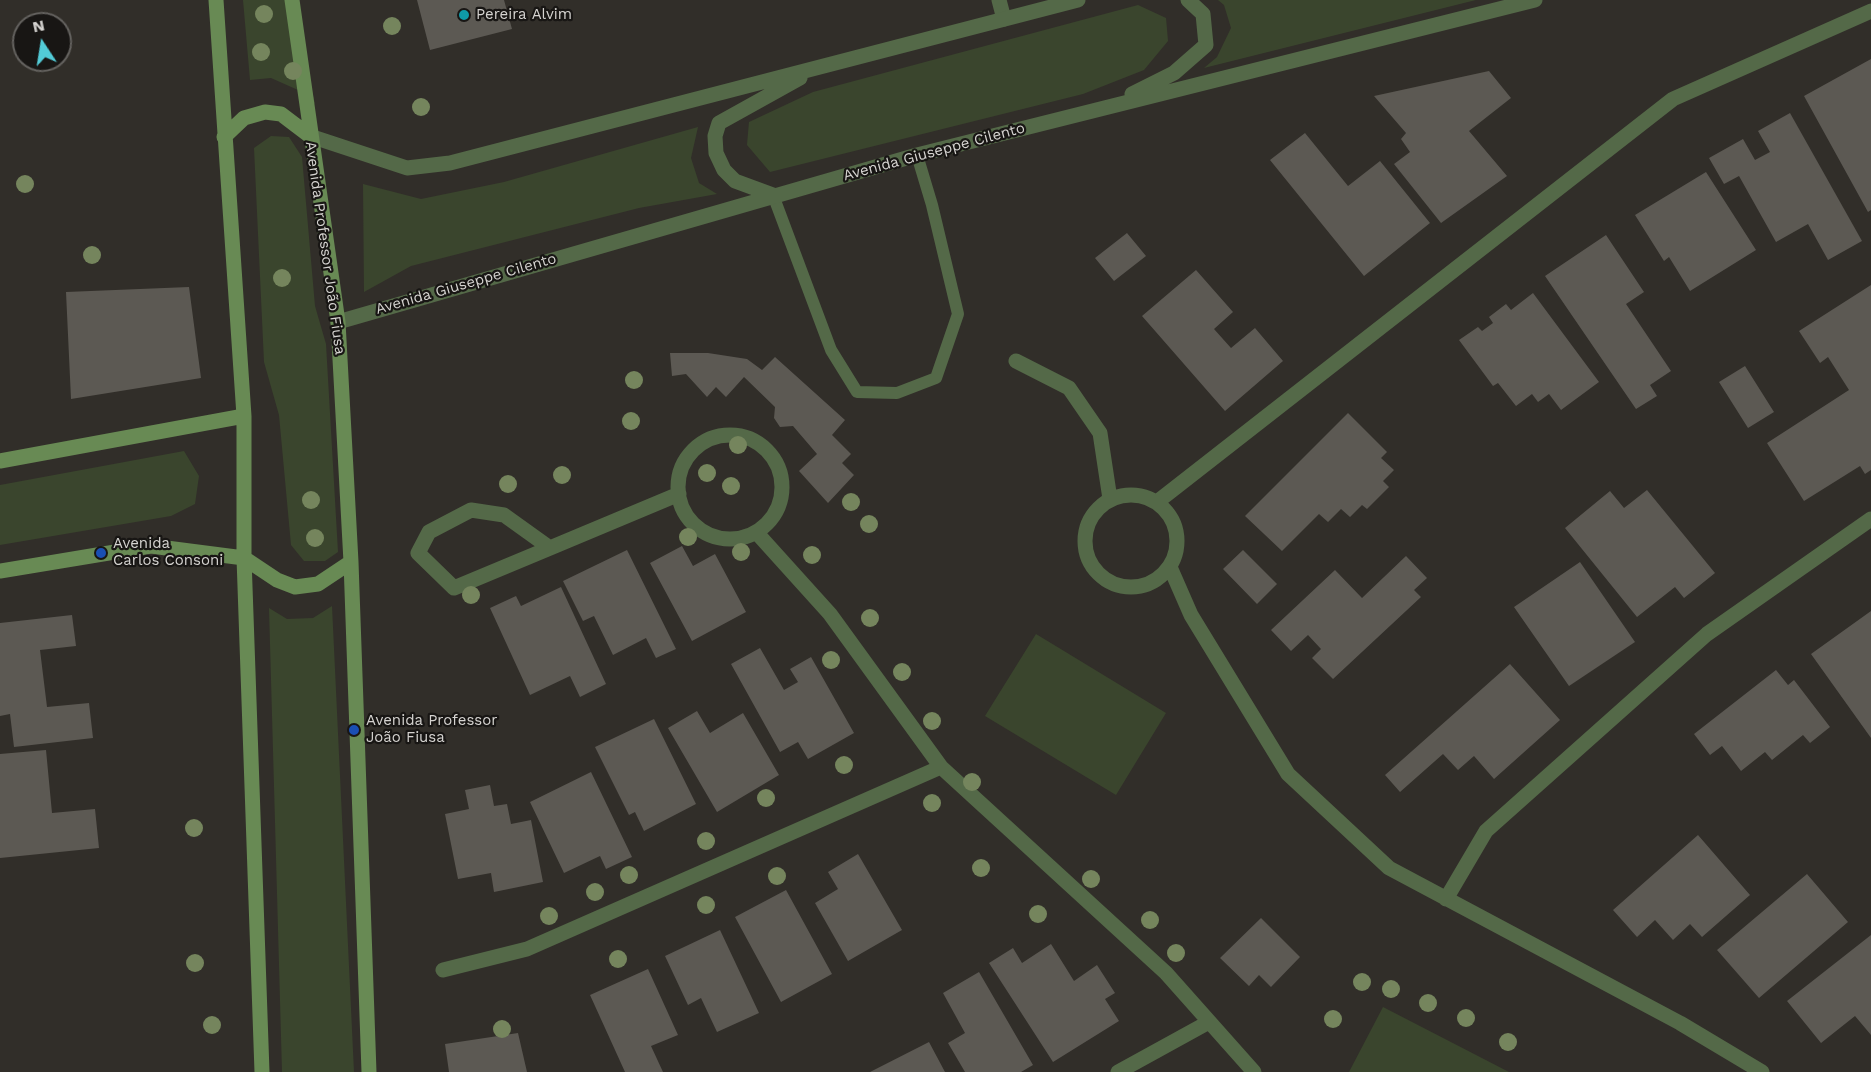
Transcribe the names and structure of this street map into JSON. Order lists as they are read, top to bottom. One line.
{"streets":{"main road":["Avenida Professor João Fiusa"],"street":["Avenida Giuseppe Cilento"]},"crossings":[["Avenida Giuseppe Cilento","Avenida Professor João Fiusa"]],"places":["Pereira Alvim","Avenida Carlos Consoni","Avenida Professor João Fiusa"],"north":"top"}
